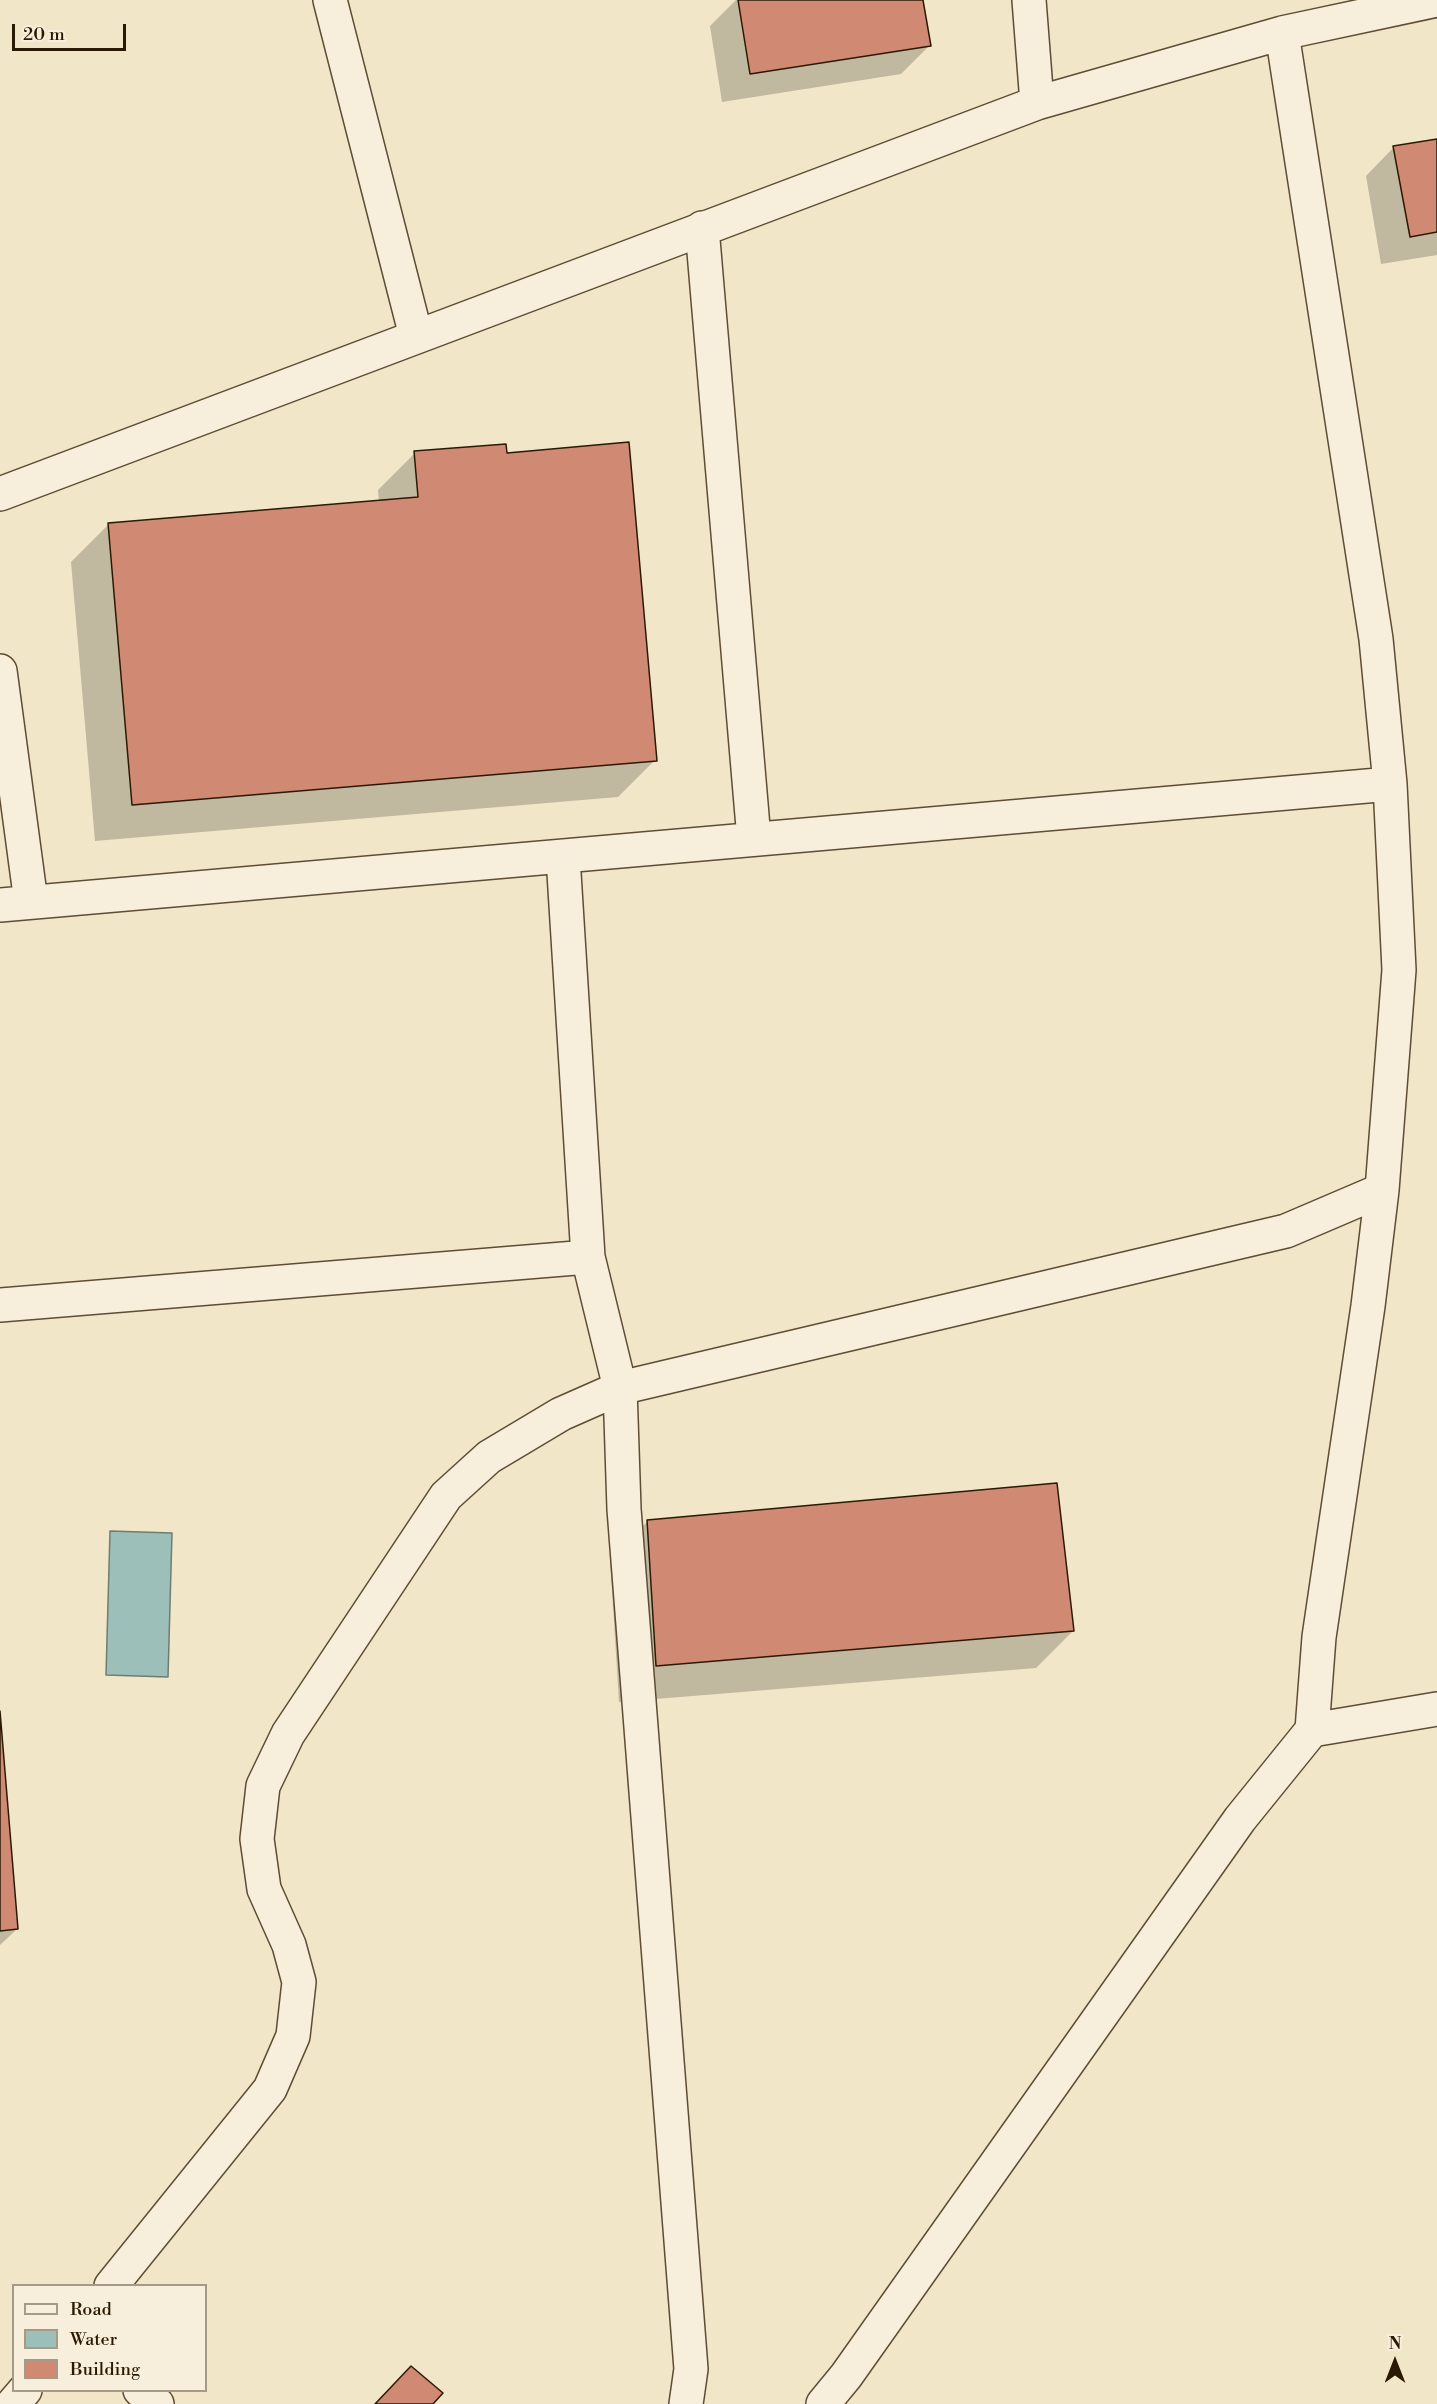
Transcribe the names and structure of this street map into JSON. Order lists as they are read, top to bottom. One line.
{"legend":["Road","Water","Building"],"scale_bar":"20 m","north":"top"}
